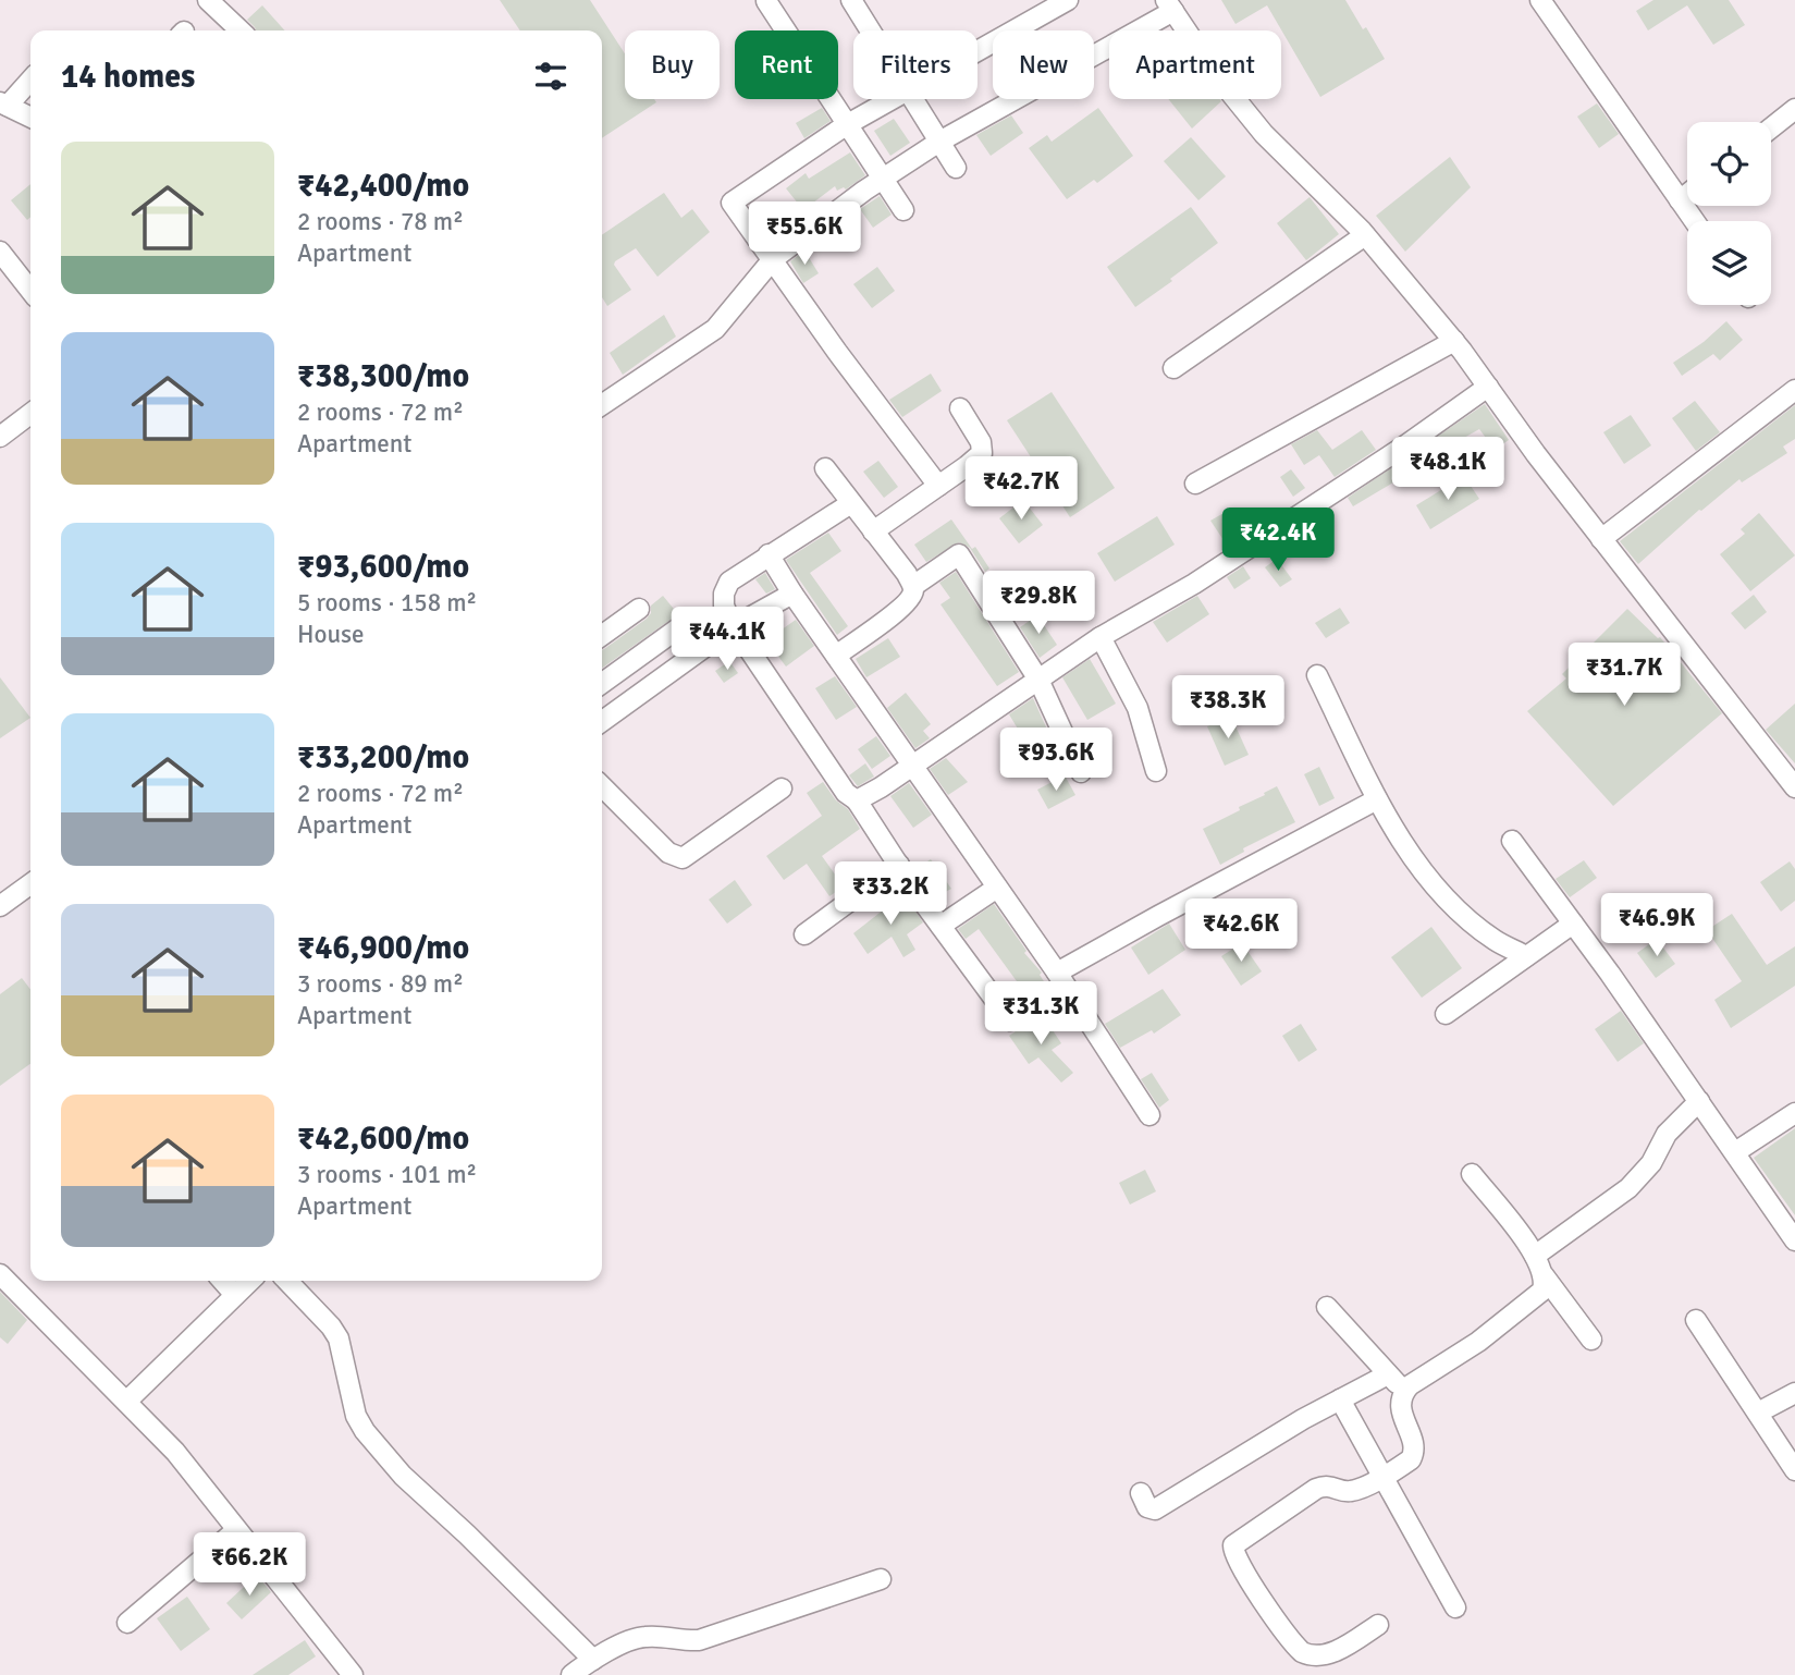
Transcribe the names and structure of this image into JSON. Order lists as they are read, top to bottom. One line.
{"page":{"chip":["Buy","Rent","Filters","New","Apartment"],"heading":"14 homes","list":[{"name":"₹42,400/mo","note":"2 rooms · 78 m² · Apartment"},{"name":"₹38,300/mo","note":"2 rooms · 72 m² · Apartment"},{"name":"₹93,600/mo","note":"5 rooms · 158 m² · House"},{"name":"₹33,200/mo","note":"2 rooms · 72 m² · Apartment"},{"name":"₹46,900/mo","note":"3 rooms · 89 m² · Apartment"},{"name":"₹42,600/mo","note":"3 rooms · 101 m² · Apartment"}],"price":["₹55.6K","₹48.1K","₹42.7K","₹42.4K","₹29.8K","₹44.1K","₹31.7K","₹38.3K","₹93.6K","₹33.2K","₹46.9K","₹42.6K","₹31.3K","₹66.2K"]}}
